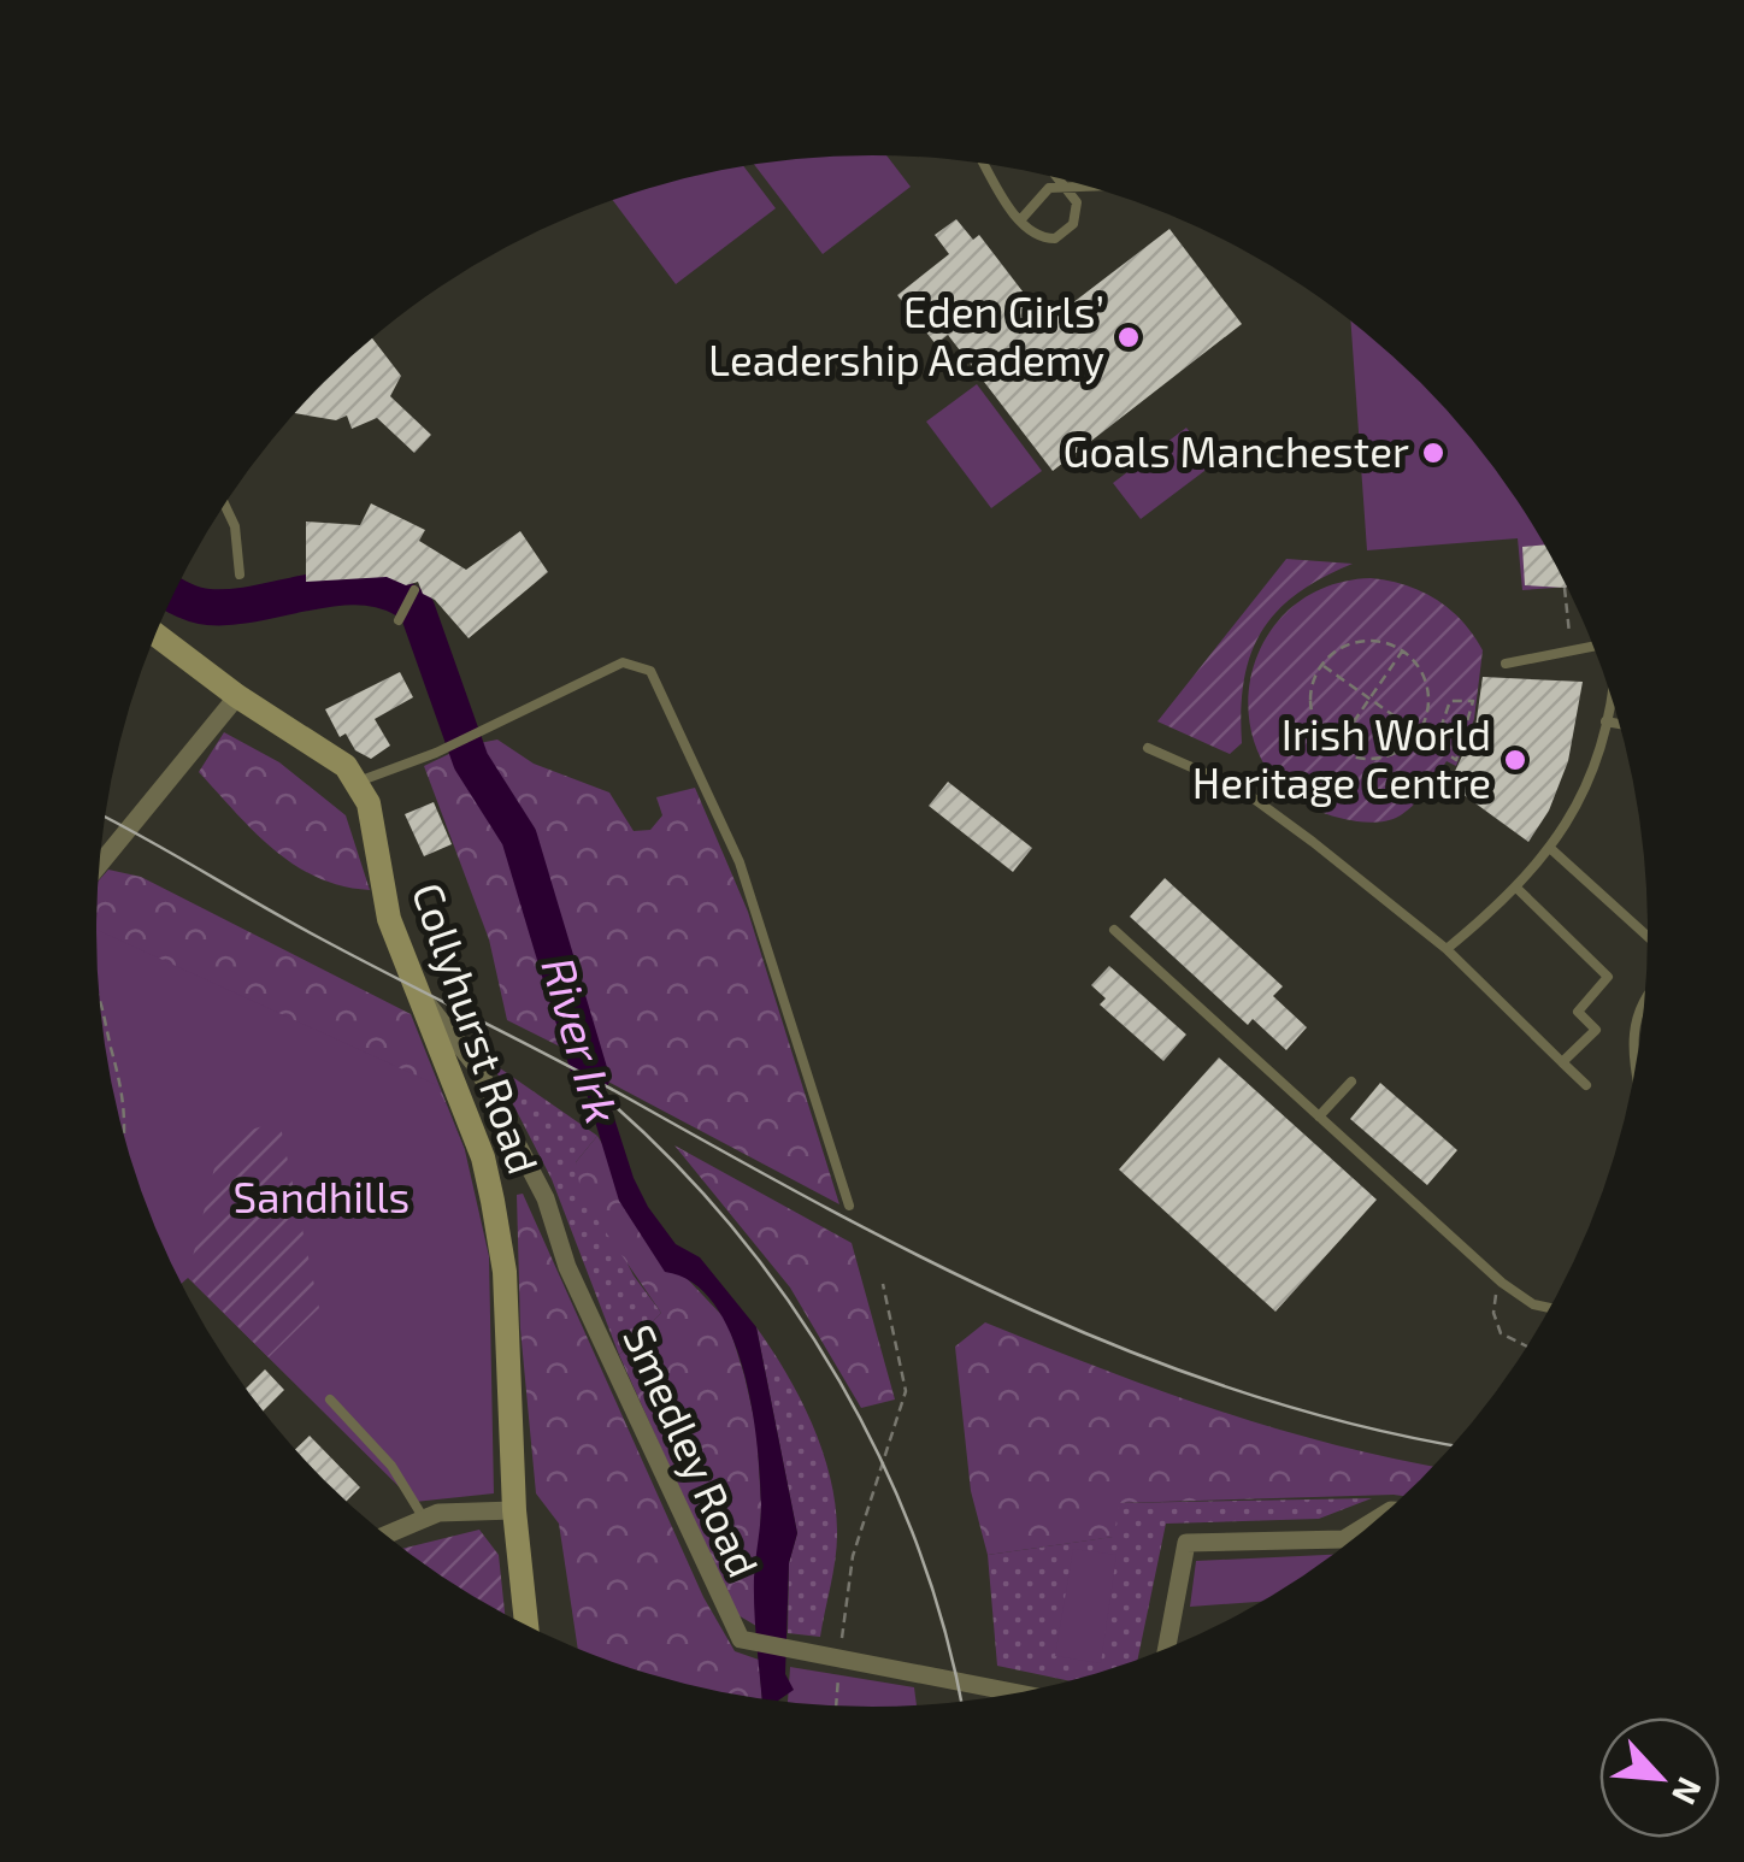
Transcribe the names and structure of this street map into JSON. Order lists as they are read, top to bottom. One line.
{"streets":{"street":["Collyhurst Road","Smedley Road"]},"crossings":[["Collyhurst Road","Smedley Road"]],"water":["River Irk"],"parks":["Sandhills"],"places":["Eden Girls’ Leadership Academy","Goals Manchester","Irish World Heritage Centre"],"north":"bottom right"}
